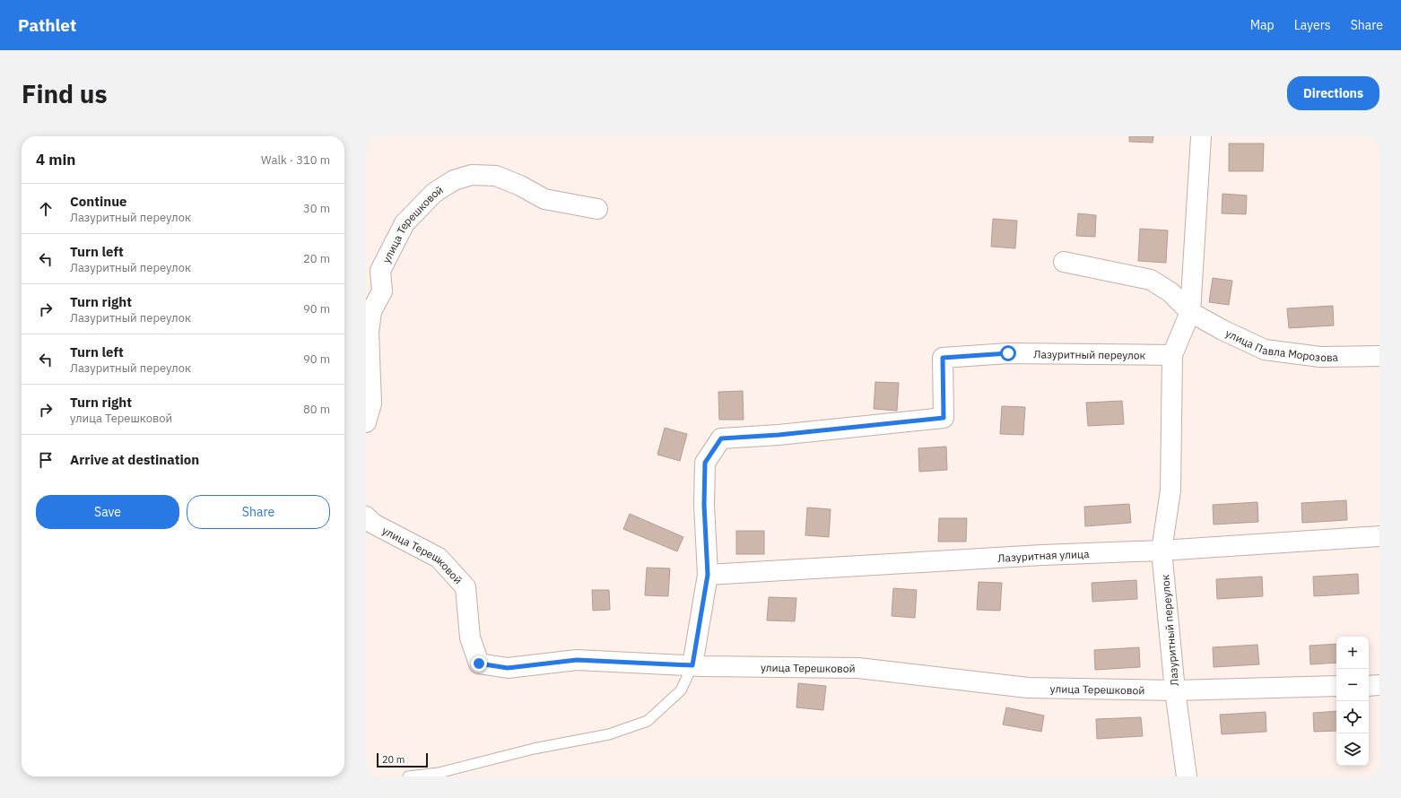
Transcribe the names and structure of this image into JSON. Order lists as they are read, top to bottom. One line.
{"streets":{"street":["улица Терешковой","улица Павла Морозова","Лазуритный переулок","Лазуритная улица"]},"crossings":[["улица Терешковой","Лазуритный переулок"],["улица Павла Морозова","Лазуритный переулок"],["Лазуритный переулок","Лазуритная улица"]],"scale_bar":"20 m","page":{"header":"Pathlet","nav":["Map","Layers","Share"],"buttons":["Directions",["Save","Share"]],"title":"Find us","heading":["4 min","Walk · 310 m"],"list":[["Continue","Лазуритный переулок","30 m"],["Turn left","Лазуритный переулок","20 m"],["Turn right","Лазуритный переулок","90 m"],["Turn left","Лазуритный переулок","90 m"],["Turn right","улица Терешковой","80 m"],"Arrive at destination"],"map_buttons":["+","−"],"scale":"20 m"}}
